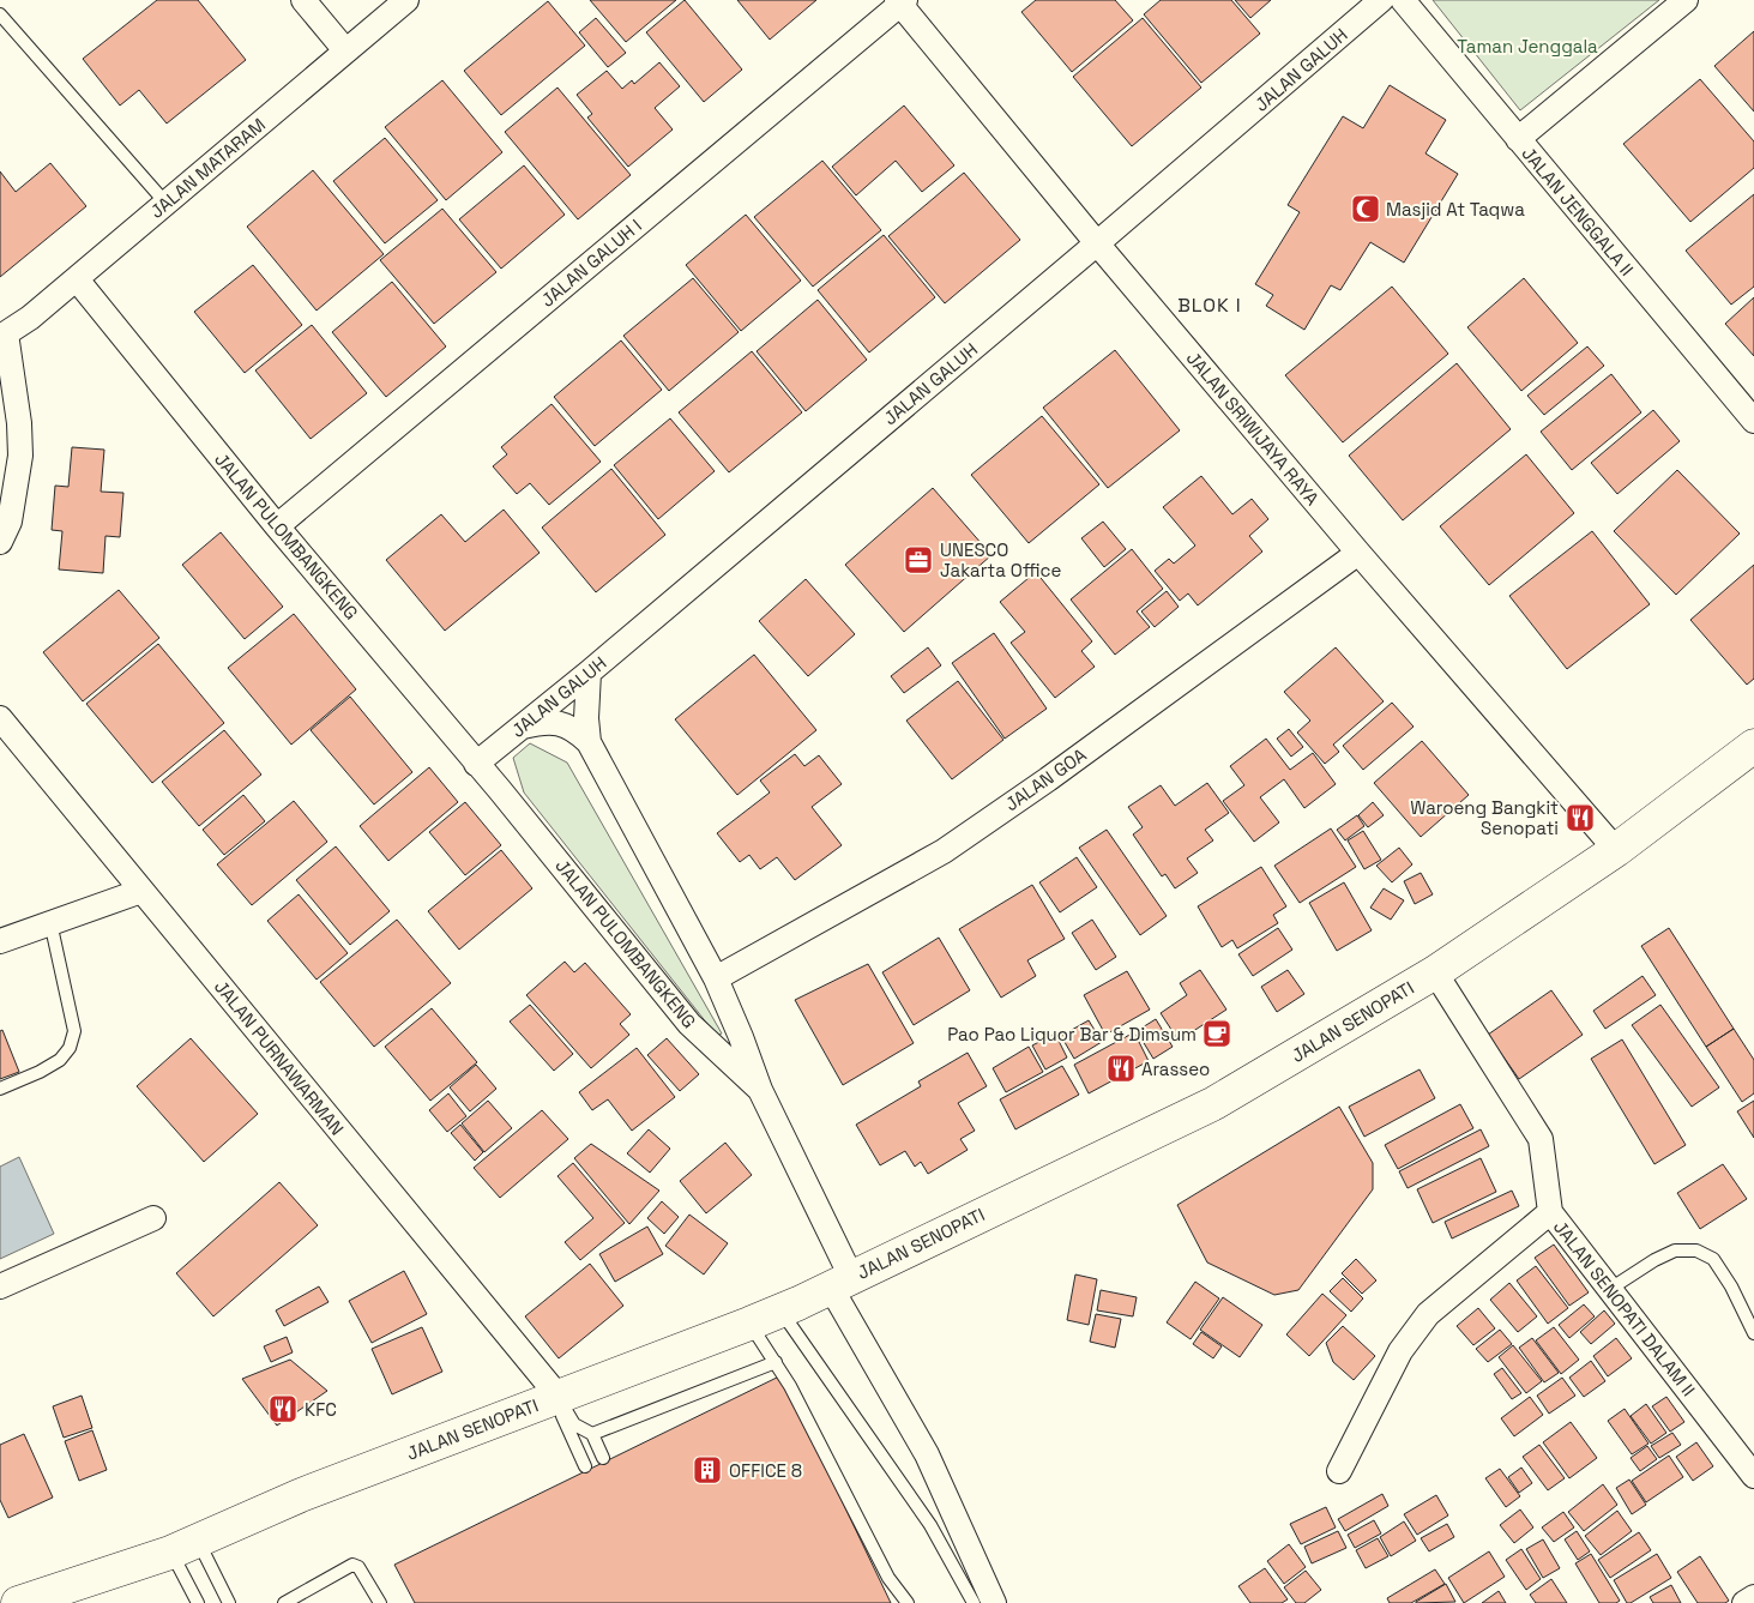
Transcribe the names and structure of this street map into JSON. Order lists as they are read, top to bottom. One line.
{"streets":{"main road":["JALAN SENOPATI"],"street":["JALAN GALUH","JALAN MATARAM","JALAN JENGGALA II","JALAN GALUH I","JALAN SRIWIJAYA RAYA","JALAN PULOMBANGKENG","JALAN GOA","JALAN PURNAWARMAN","JALAN SENOPATI DALAM II"]},"crossings":[["JALAN GALUH","JALAN SRIWIJAYA RAYA"],["JALAN GALUH","JALAN PULOMBANGKENG"],["JALAN MATARAM","JALAN PULOMBANGKENG"],["JALAN GALUH I","JALAN SRIWIJAYA RAYA"],["JALAN GALUH I","JALAN PULOMBANGKENG"],["JALAN SRIWIJAYA RAYA","JALAN GOA"],["JALAN SRIWIJAYA RAYA","JALAN SENOPATI"],["JALAN PULOMBANGKENG","JALAN GOA"],["JALAN PULOMBANGKENG","JALAN SENOPATI"],["JALAN SENOPATI","JALAN PURNAWARMAN"],["JALAN SENOPATI","JALAN SENOPATI DALAM II"]],"districts":["BLOK I"],"parks":["Taman Jenggala"],"places":{"mosque":["Masjid At Taqwa"],"office":["UNESCO Jakarta Office"],"restaurant":["Waroeng Bangkit Senopati","Arasseo","KFC"],"cafe":["Pao Pao Liquor Bar & Dimsum"],"building":["OFFICE 8"]}}
